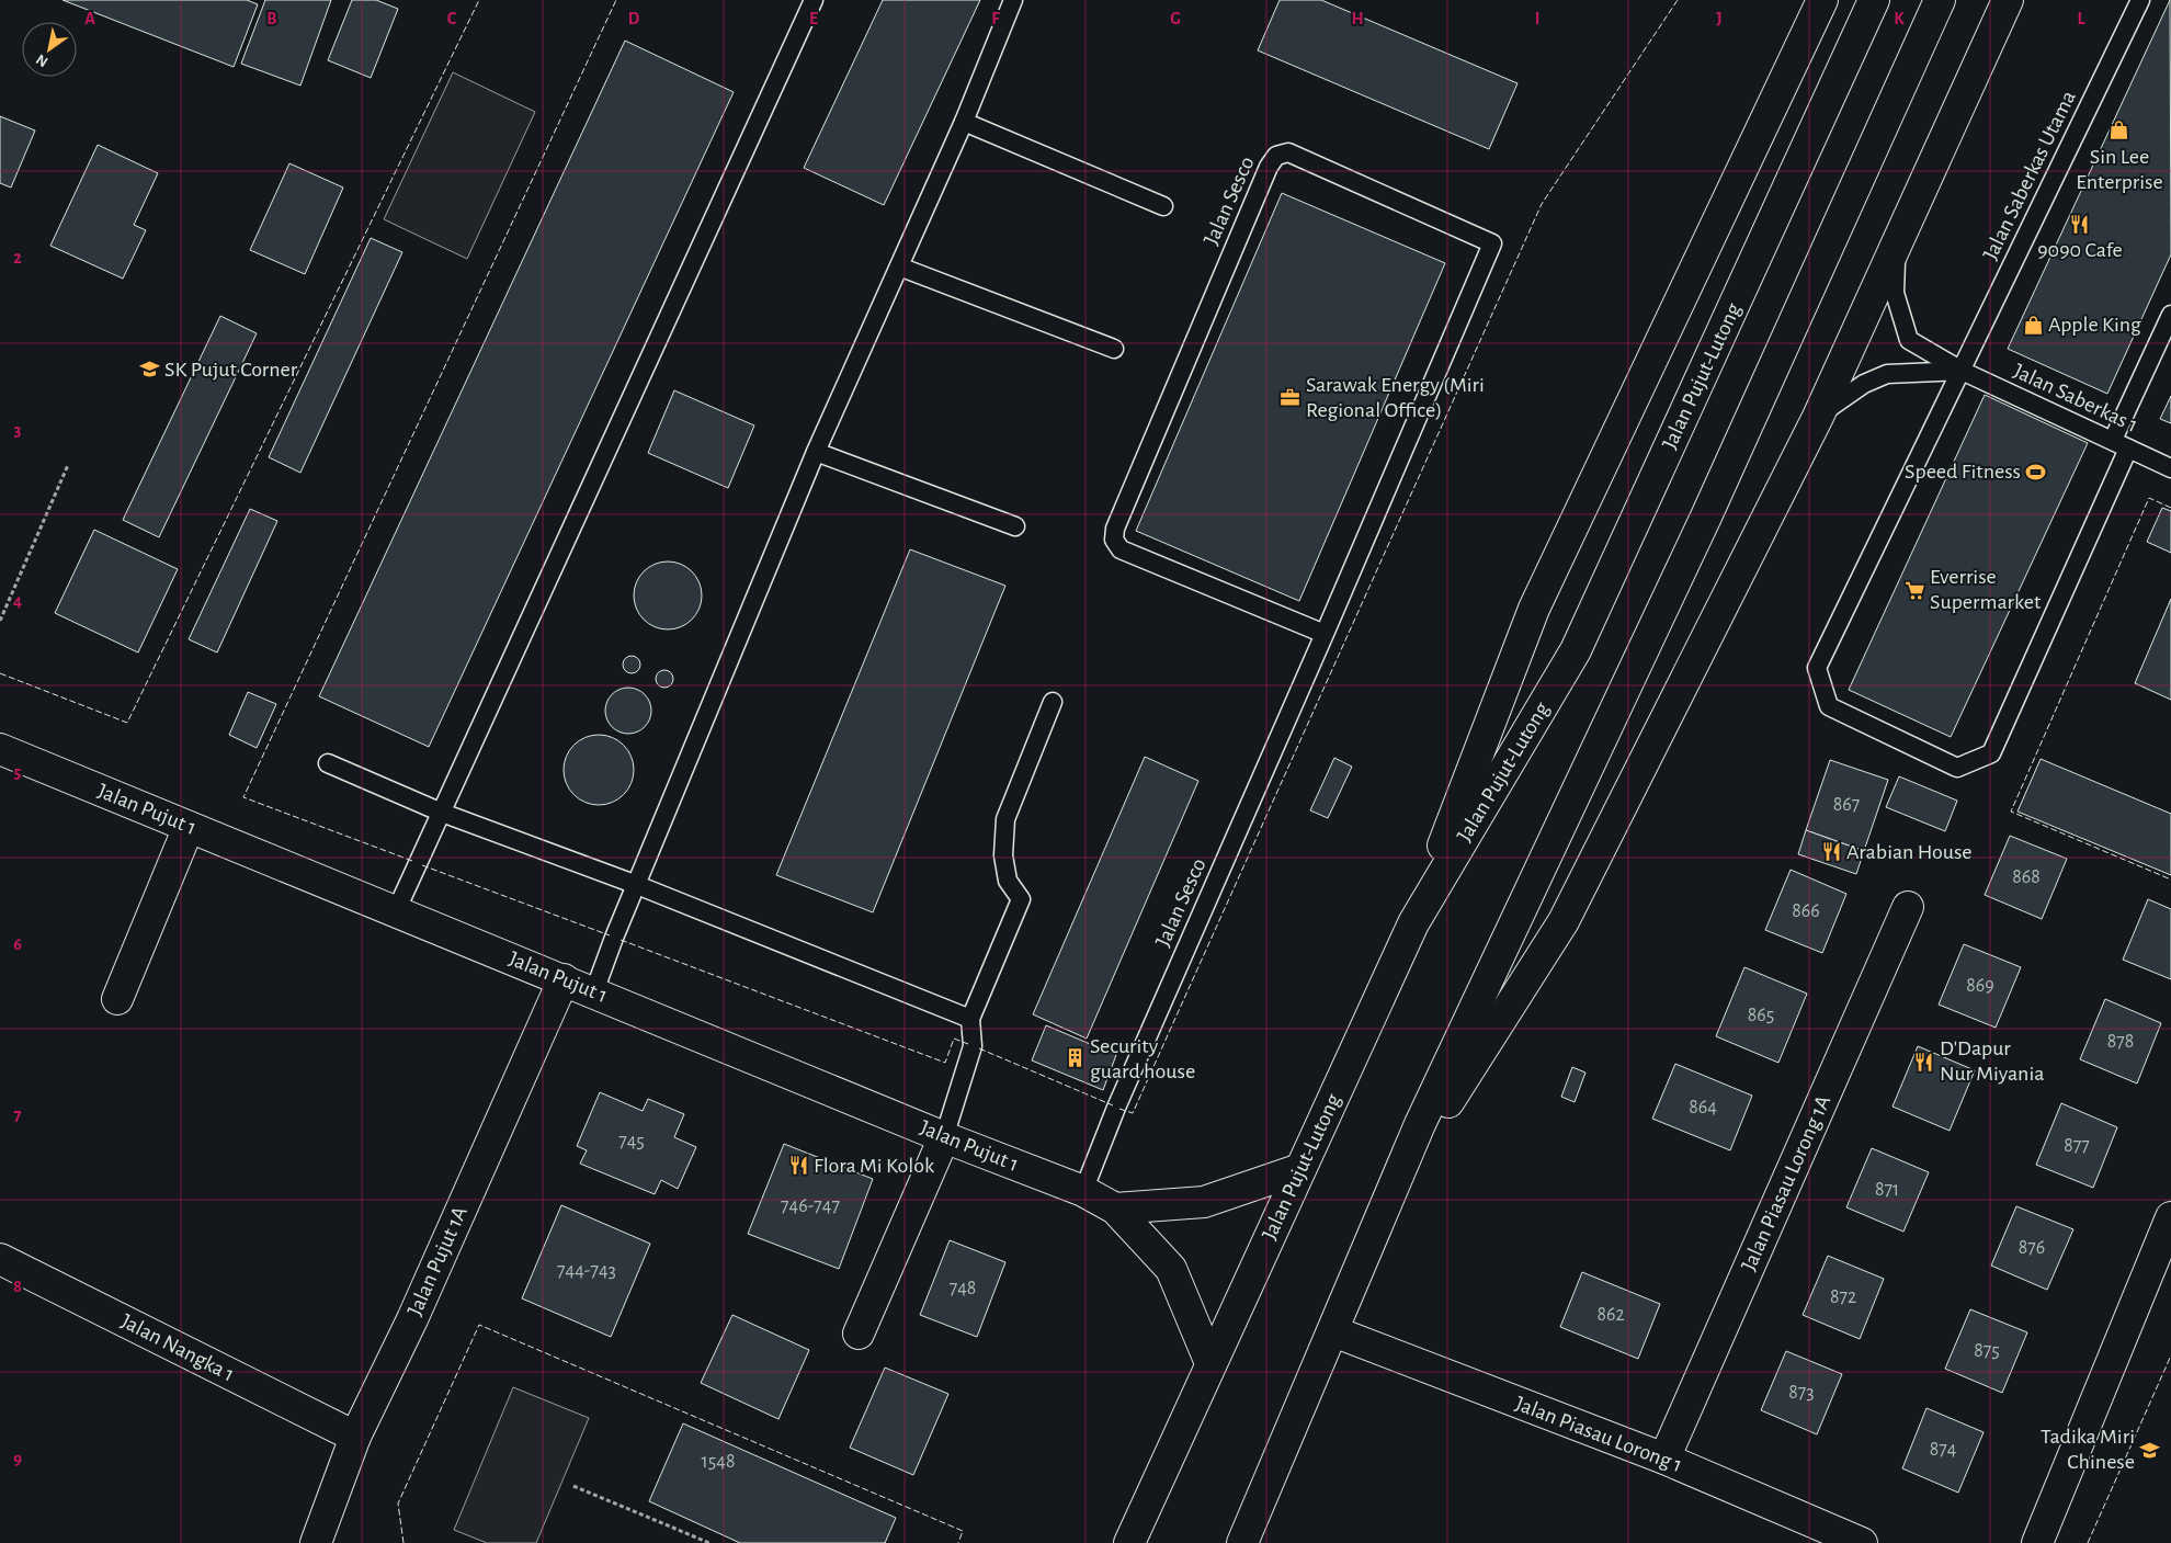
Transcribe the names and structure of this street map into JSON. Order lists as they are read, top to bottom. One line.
{"streets":{"main road":["Jalan Pujut-Lutong","Jalan Pujut 1","Jalan Piasau Lorong 1A","Jalan Pujut 1A","Jalan Nangka 1","Jalan Piasau Lorong 1"],"lane":["Jalan Saberkas Utama","Jalan Sesco","Jalan Saberkas 1"]},"crossings":[["Jalan Saberkas Utama","Jalan Saberkas 1"],["Jalan Sesco","Jalan Pujut 1"],["Jalan Pujut-Lutong","Jalan Pujut 1"],["Jalan Pujut 1","Jalan Pujut 1A"],["Jalan Piasau Lorong 1A","Jalan Piasau Lorong 1"],["Jalan Pujut 1A","Jalan Nangka 1"]],"places":{"shop":["Sin Lee Enterprise","Apple King"],"restaurant":["9090 Cafe","Arabian House","D'Dapur Nur Miyania","Flora Mi Kolok"],"school or university":["SK Pujut Corner","Tadika Miri Chinese"],"office":["Sarawak Energy (Miri Regional Office)"],"sports":["Speed Fitness"],"supermarket":["Everrise Supermarket"],"building":["Security guard house"]},"house_numbers":["867","868","866","869","865","878","864","745","877","871","746-747","876","744-743","748","872","862","875","873","874","1548"],"north":"bottom left","grid":{"columns":["A","B","C","D","E","F","G","H","I","J","K","L"],"rows":["2","3","4","5","6","7","8","9"]}}
